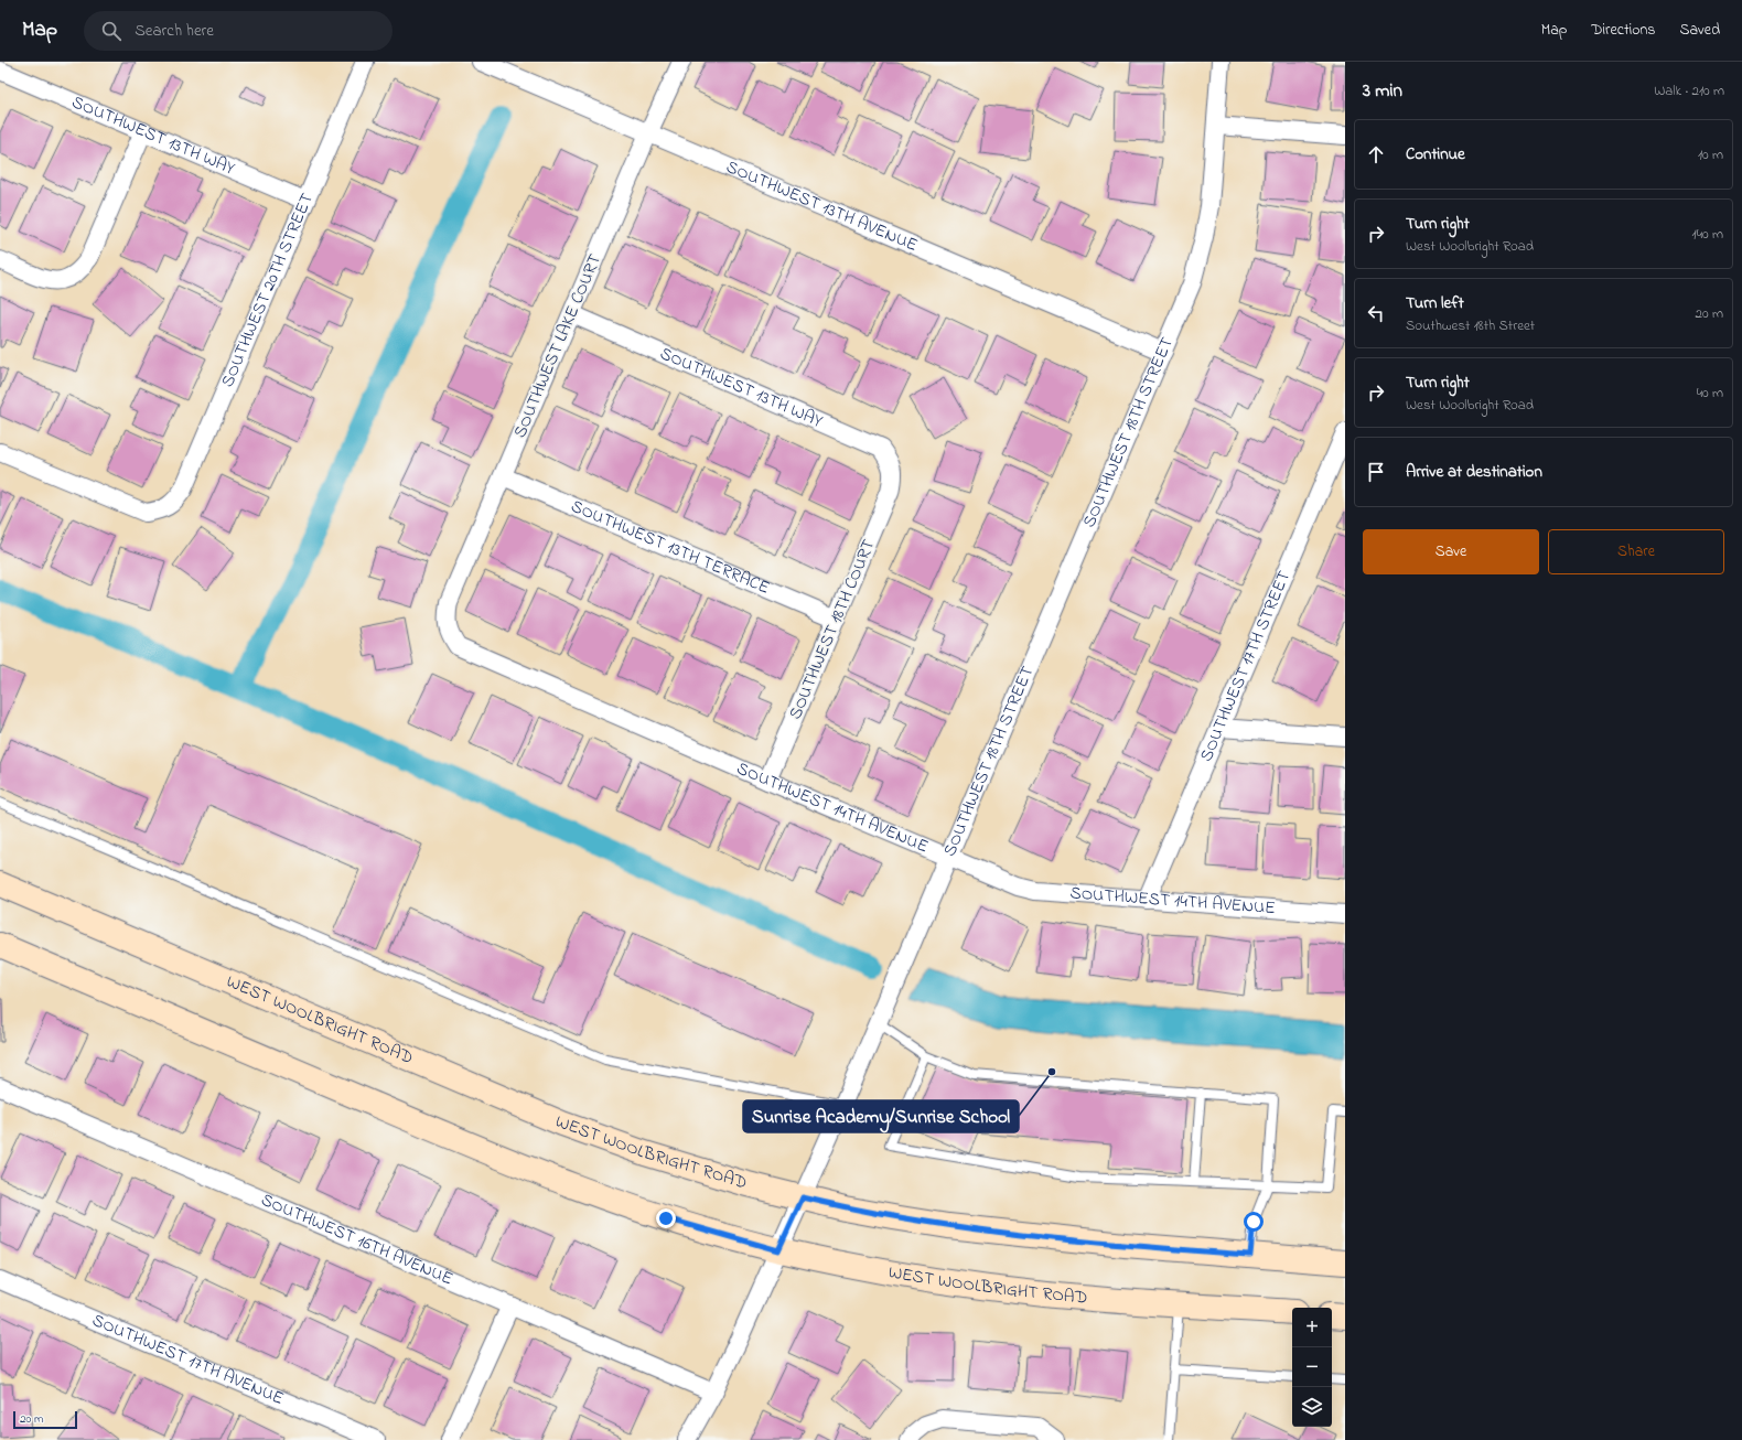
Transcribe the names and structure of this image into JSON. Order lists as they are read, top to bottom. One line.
{"streets":{"main road":["WEST WOOLBRIGHT ROAD"],"street":["SOUTHWEST 13TH WAY","SOUTHWEST 13TH AVENUE","SOUTHWEST 20TH STREET","SOUTHWEST LAKE COURT","SOUTHWEST 18TH STREET","SOUTHWEST 13TH TERRACE","SOUTHWEST 18TH COURT","SOUTHWEST 17TH STREET","SOUTHWEST 14TH AVENUE","SOUTHWEST 16TH AVENUE","SOUTHWEST 17TH AVENUE"]},"crossings":[["SOUTHWEST 13TH WAY","SOUTHWEST 20TH STREET"],["SOUTHWEST 13TH WAY","SOUTHWEST LAKE COURT"],["SOUTHWEST 13TH WAY","SOUTHWEST 18TH COURT"],["SOUTHWEST 13TH AVENUE","SOUTHWEST LAKE COURT"],["SOUTHWEST 13TH AVENUE","SOUTHWEST 18TH STREET"],["SOUTHWEST LAKE COURT","SOUTHWEST 13TH TERRACE"],["SOUTHWEST LAKE COURT","SOUTHWEST 14TH AVENUE"],["SOUTHWEST 18TH STREET","SOUTHWEST 14TH AVENUE"],["SOUTHWEST 18TH STREET","WEST WOOLBRIGHT ROAD"],["SOUTHWEST 18TH STREET","SOUTHWEST 16TH AVENUE"],["SOUTHWEST 13TH TERRACE","SOUTHWEST 18TH COURT"],["SOUTHWEST 18TH COURT","SOUTHWEST 14TH AVENUE"],["SOUTHWEST 17TH STREET","SOUTHWEST 14TH AVENUE"]],"places":["Sunrise Academy/Sunrise School"],"scale_bar":"20 m","page":{"header":"Map","search":"Search here","nav":["Map","Directions","Saved"],"heading":["3 min","Walk · 210 m"],"list":[["Continue","10 m"],["Turn right","West Woolbright Road","140 m"],["Turn left","Southwest 18th Street","20 m"],["Turn right","West Woolbright Road","40 m"],"Arrive at destination"],"buttons":["Save","Share"],"map_buttons":["+","−"],"scale":"20 m"}}
